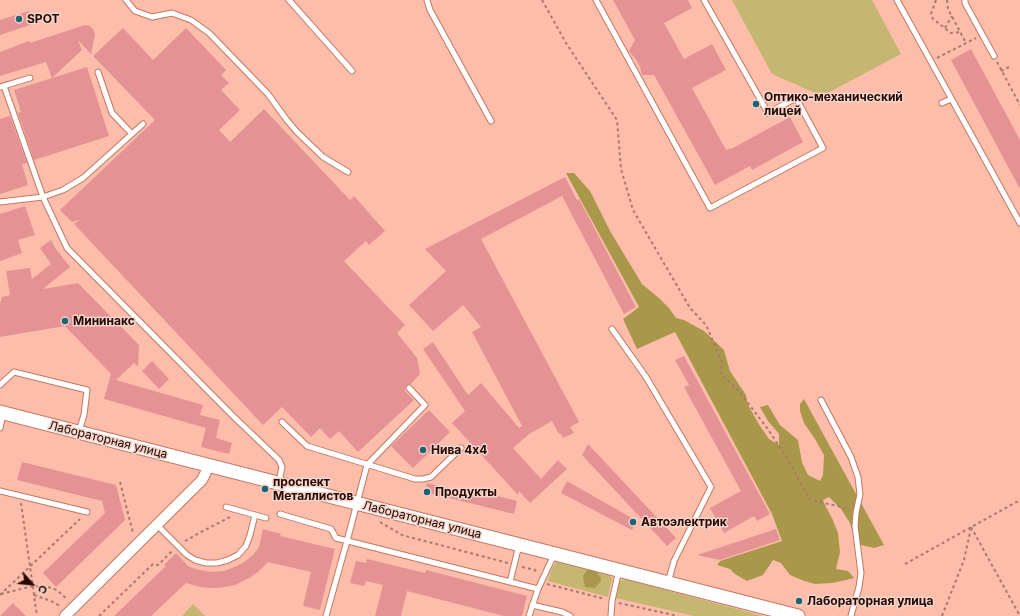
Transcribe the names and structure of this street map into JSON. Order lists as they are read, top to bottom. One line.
{"streets":{"street":["Лабораторная улица"]},"places":["SPOT","Оптико-механический лицей","Мининакс","Нива 4х4","проспект Металлистов","Продукты","Автоэлектрик","Лабораторная улица"],"north":"bottom right"}
